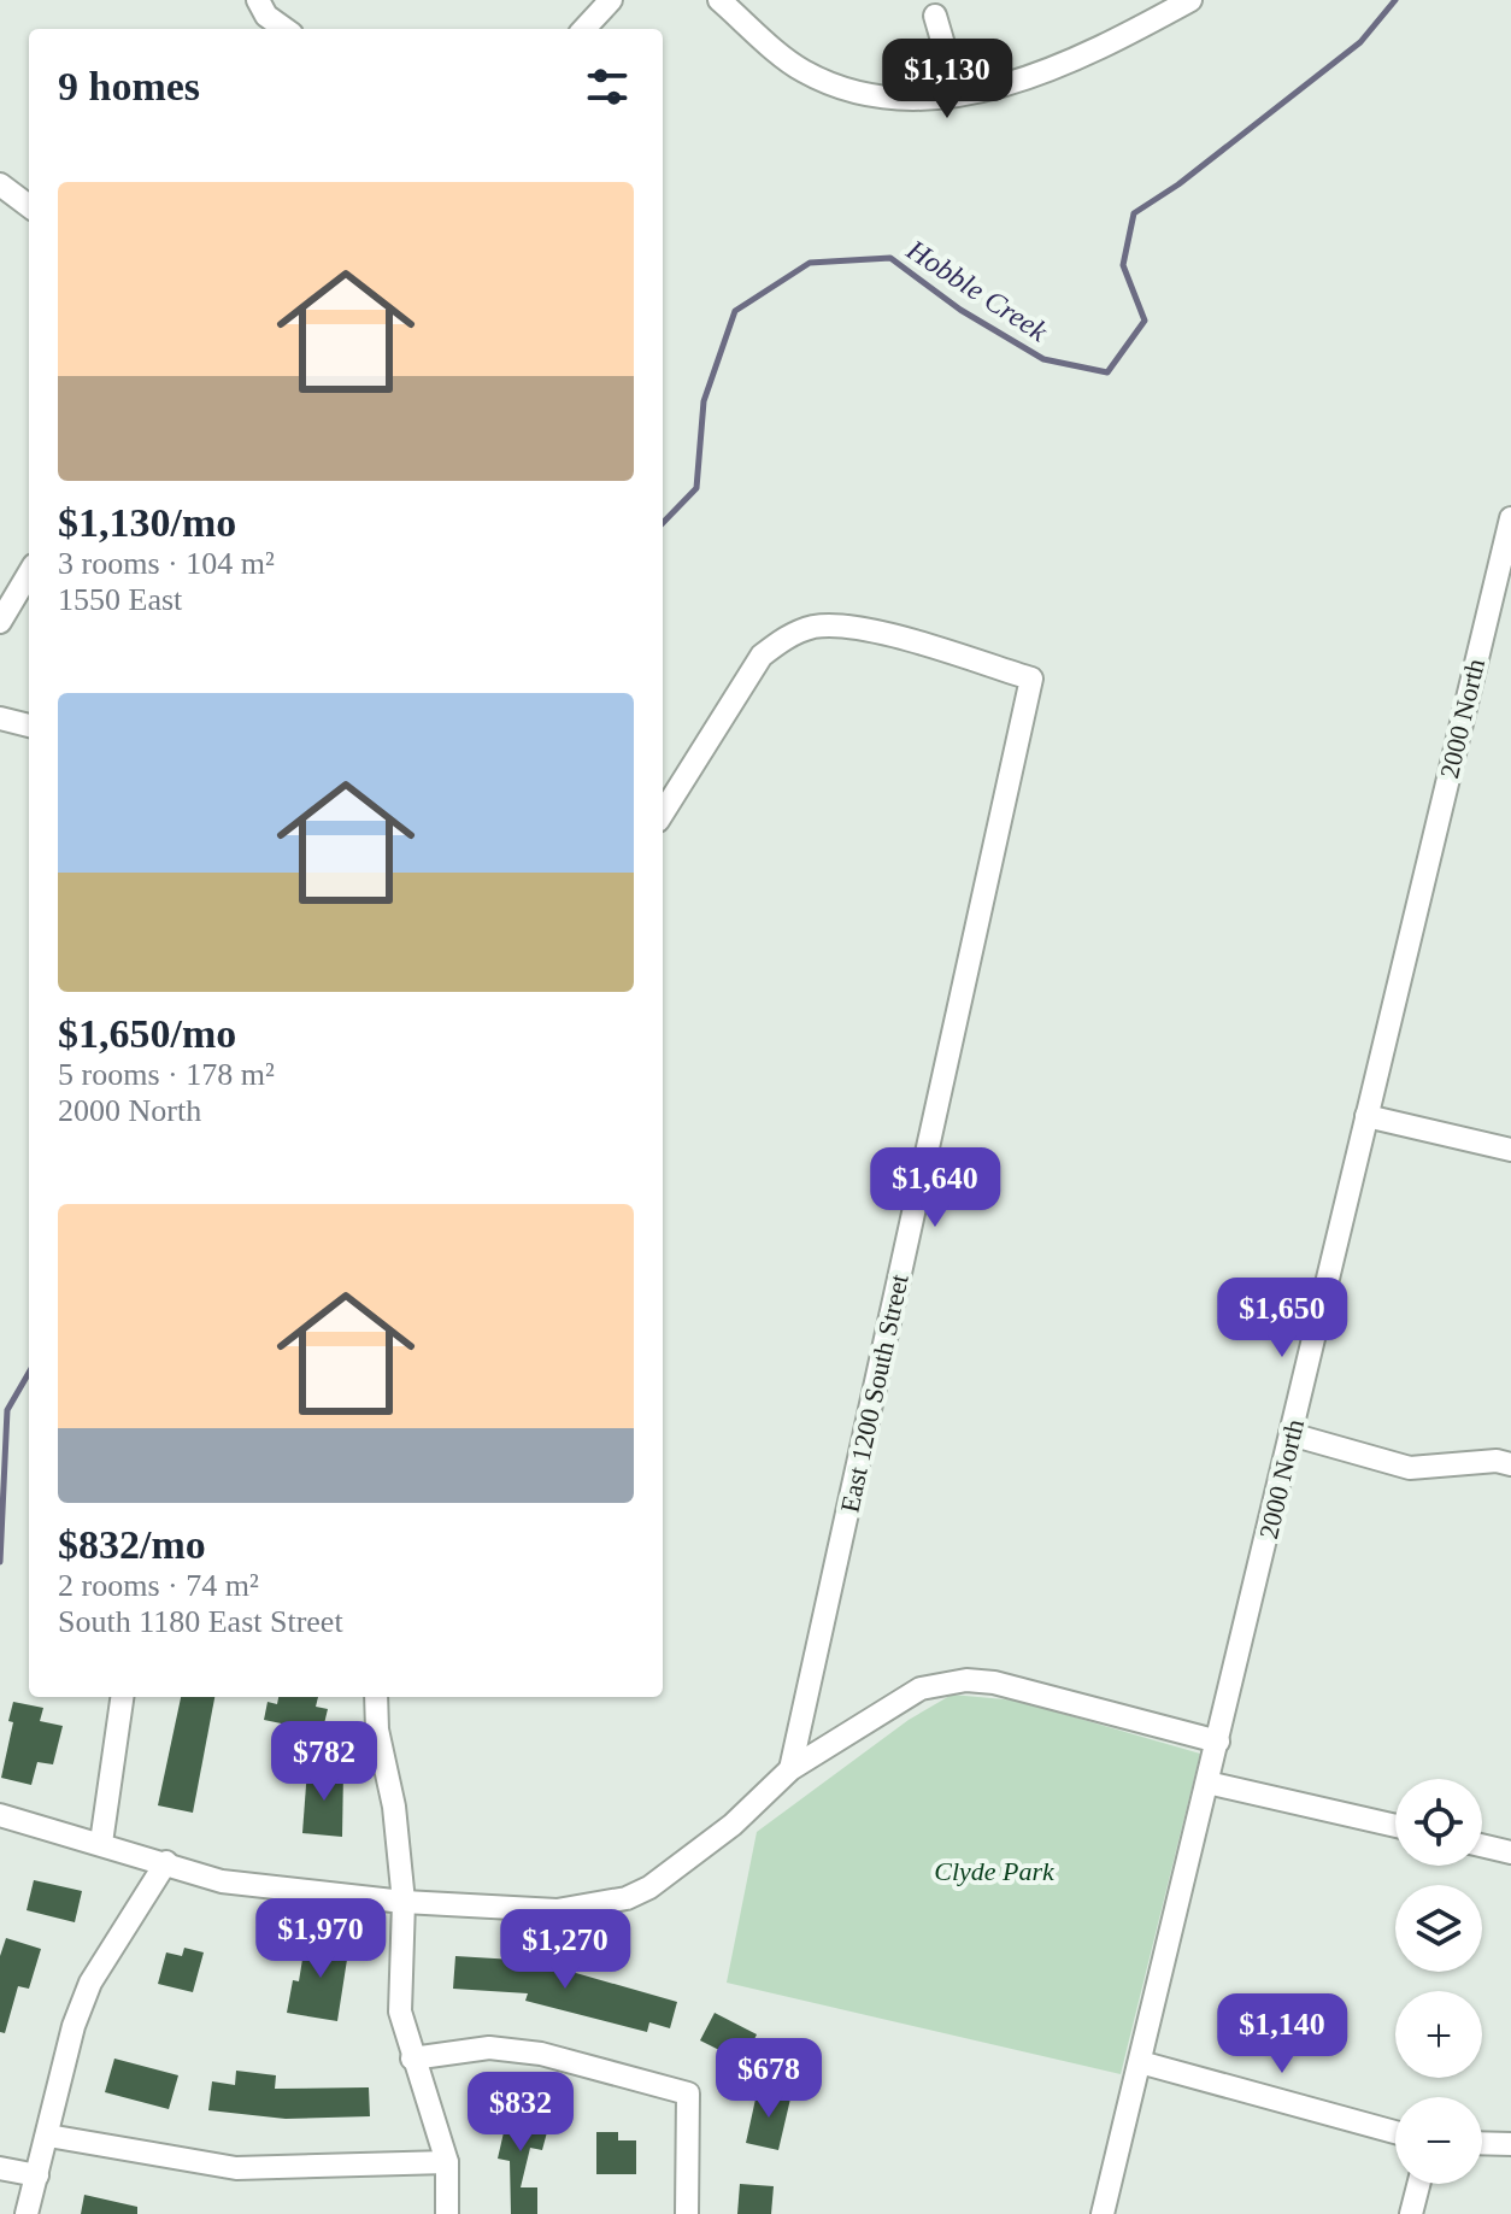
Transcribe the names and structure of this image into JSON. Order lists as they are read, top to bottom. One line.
{"streets":{"street":["2000 North","East 1200 South Street"]},"water":["Hobble Creek"],"parks":["Clyde Park"],"page":{"heading":"9 homes","price":["$1,130","$1,640","$1,650","$782","$1,970","$1,270","$1,140","$678","$832"],"list":[{"name":"$1,130/mo","note":"3 rooms · 104 m² · 1550 East"},{"name":"$1,650/mo","note":"5 rooms · 178 m² · 2000 North"},{"name":"$832/mo","note":"2 rooms · 74 m² · South 1180 East Street"}],"map_buttons":["+","−"]}}
